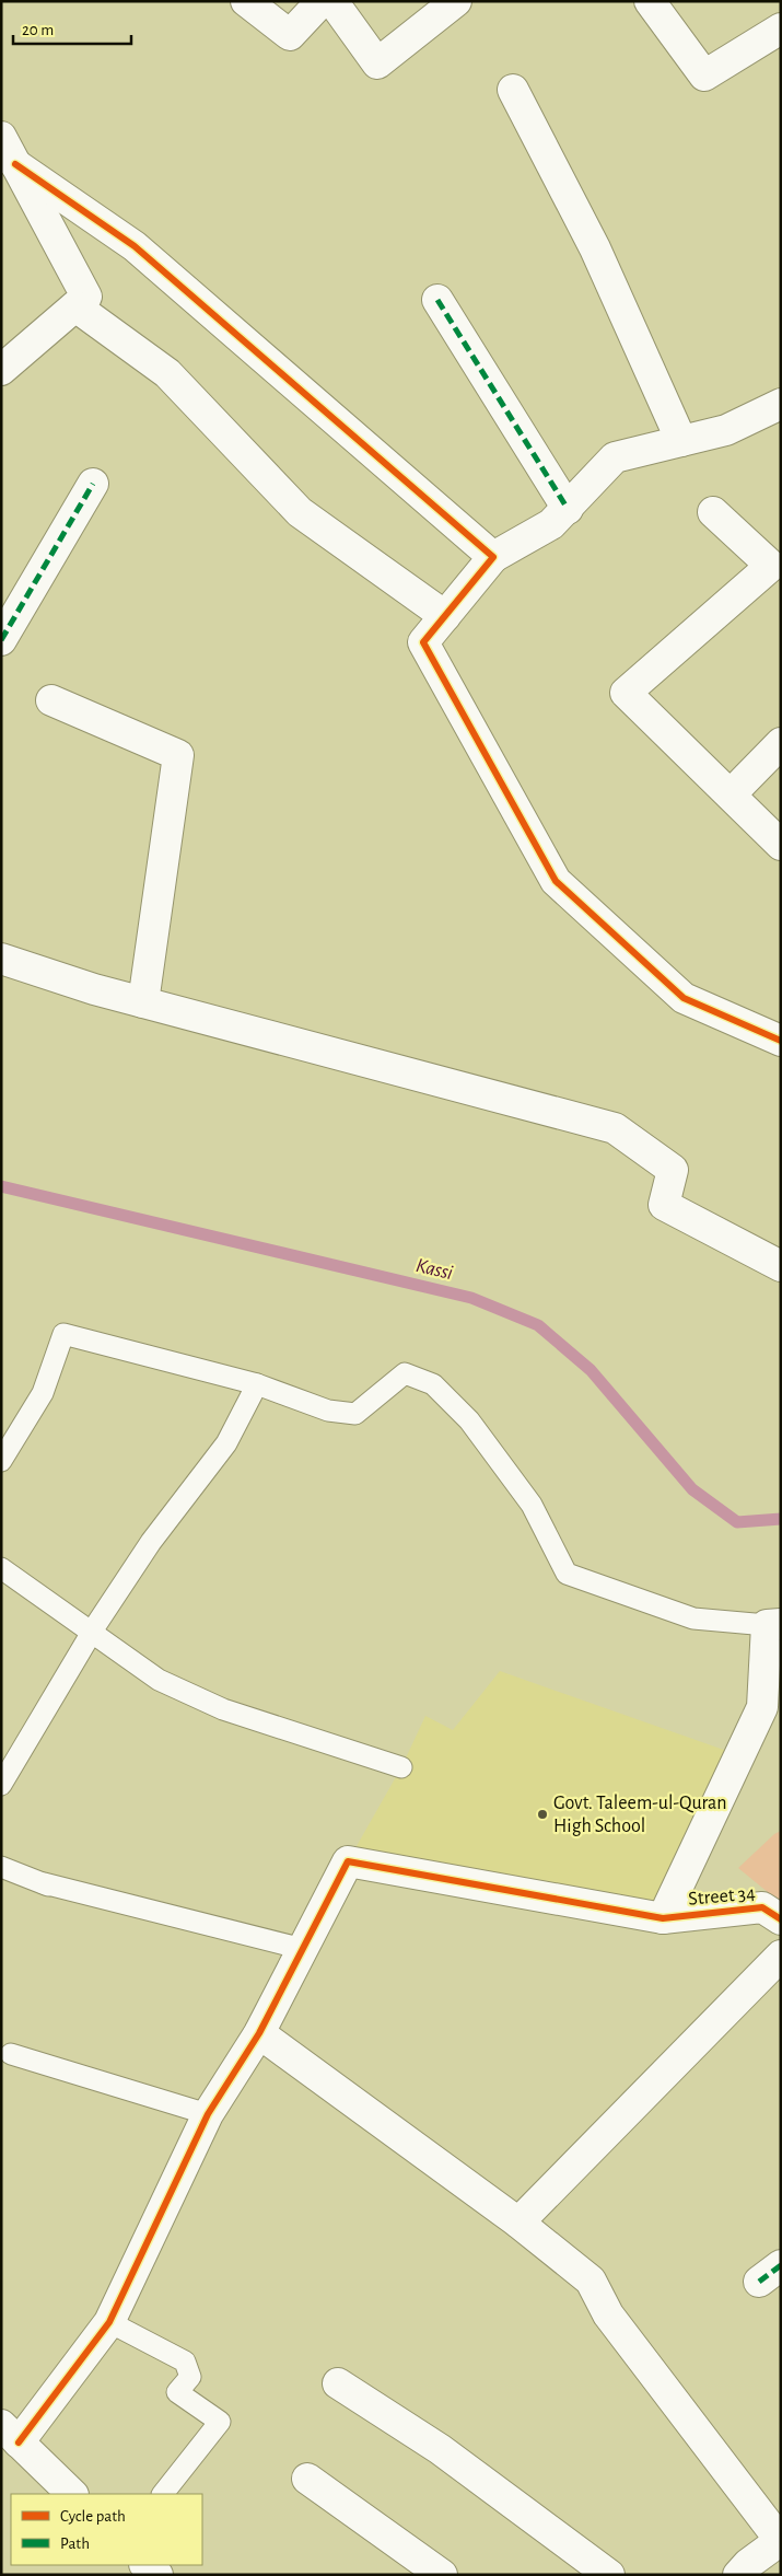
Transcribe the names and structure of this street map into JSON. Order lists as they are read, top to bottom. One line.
{"streets":{"street":["Street 34"]},"water":["Kassi"],"places":["Govt. Taleem-ul-Quran High School"],"legend":["Cycle path","Path"],"scale_bar":"20 m"}
